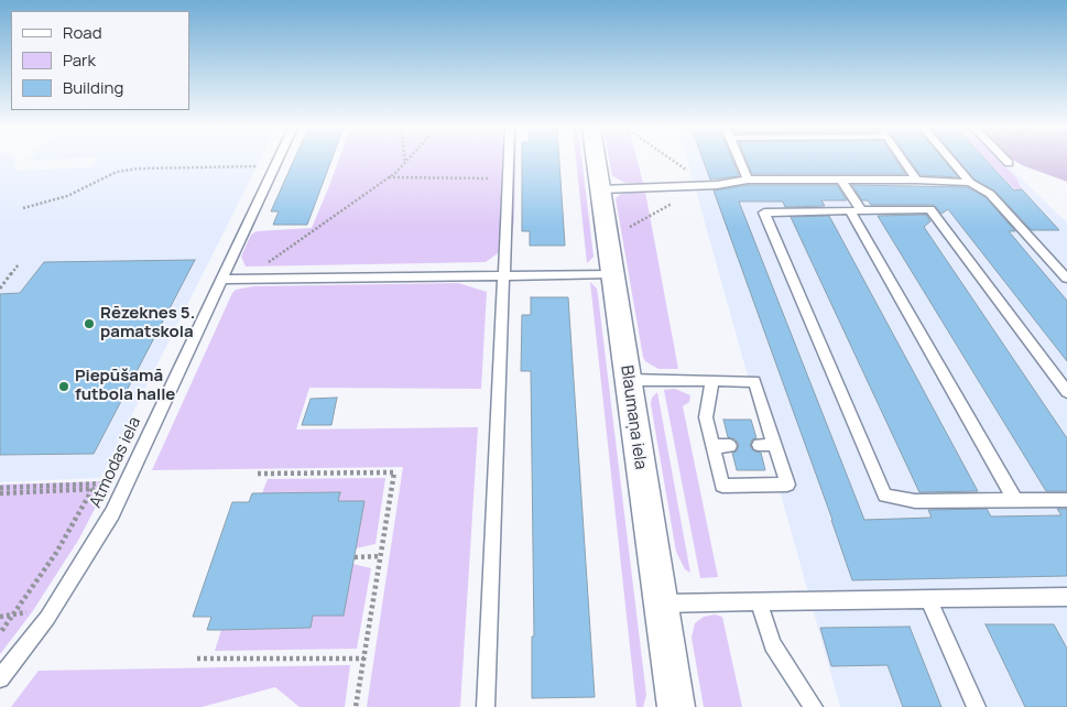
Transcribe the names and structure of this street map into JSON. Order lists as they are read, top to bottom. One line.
{"streets":{"street":["Blaumaņa iela"],"lane":["Atmodas iela"]},"places":["Rēzeknes 5. pamatskola","Piepūšamā futbola halle"],"legend":["Road","Park","Building"]}
